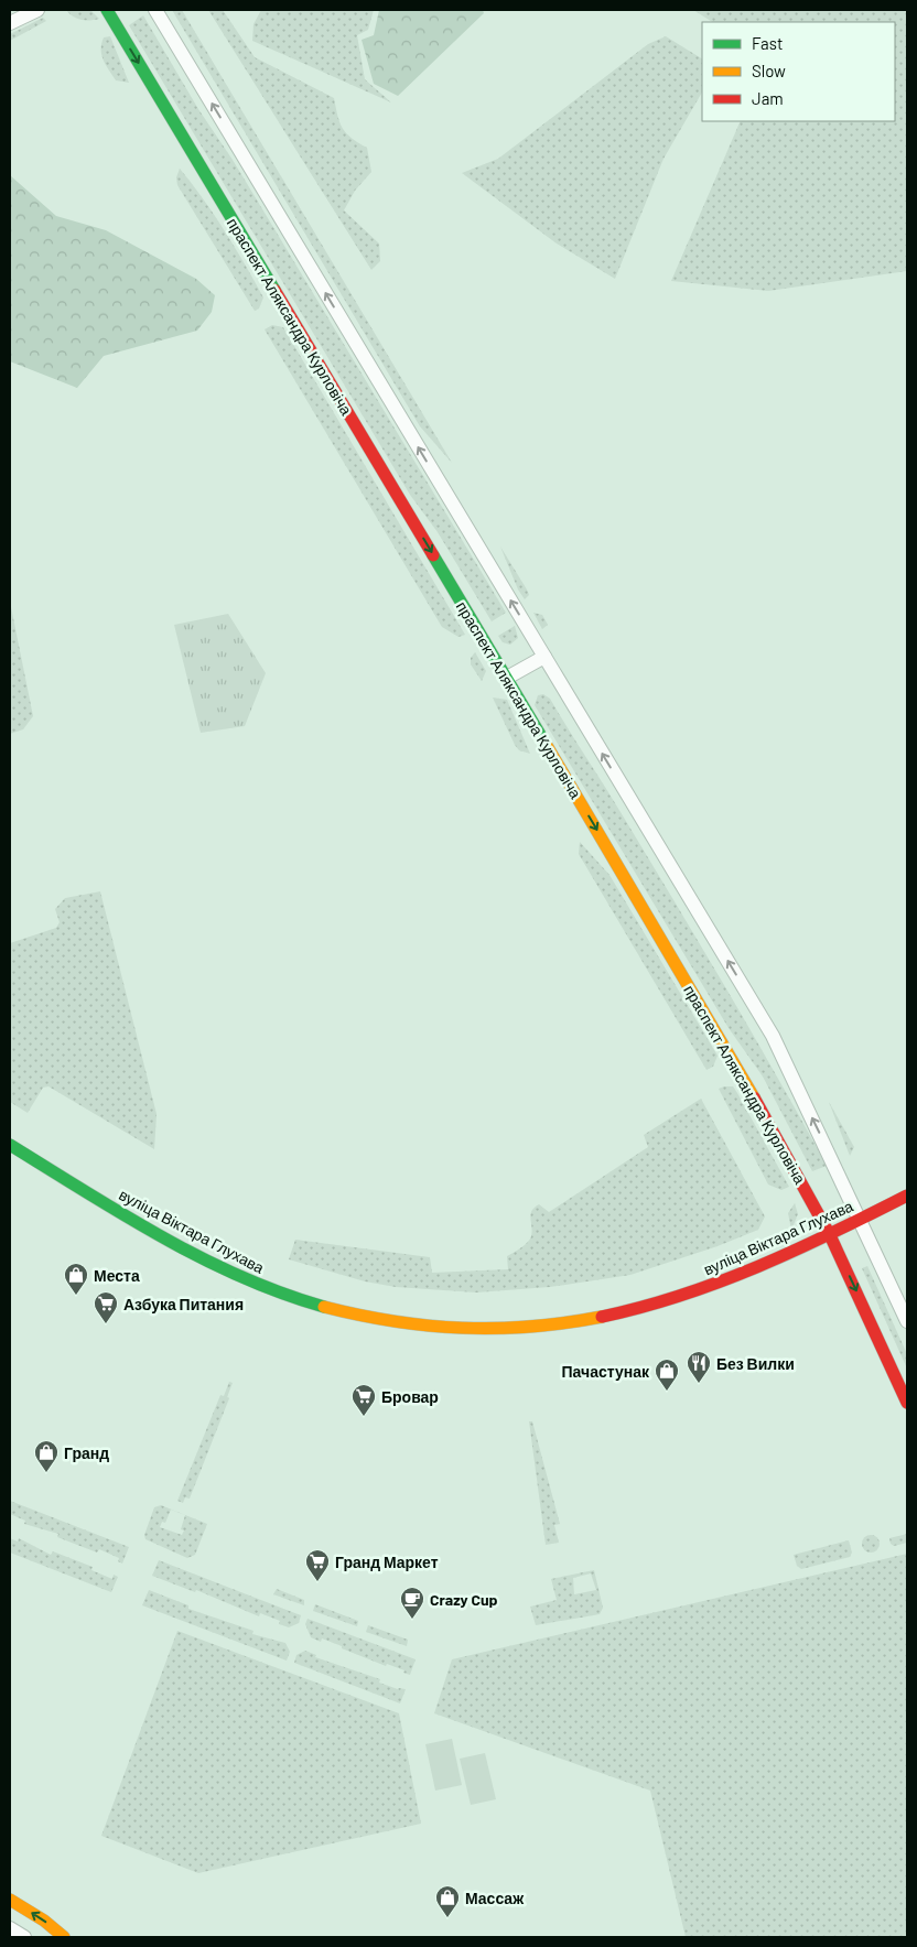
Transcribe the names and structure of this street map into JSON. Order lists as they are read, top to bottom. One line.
{"streets":{"street":["праспект Аляксандра Курловіча","вуліца Віктара Глухава"]},"crossings":[["праспект Аляксандра Курловіча","вуліца Віктара Глухава"]],"places":{"shop":["Места","Пачастунак","Гранд","Массаж"],"supermarket":["Азбука Питания","Бровар","Гранд Маркет"],"restaurant":["Без Вилки"],"cafe":["Crazy Cup"]},"legend":["Fast","Slow","Jam"]}
